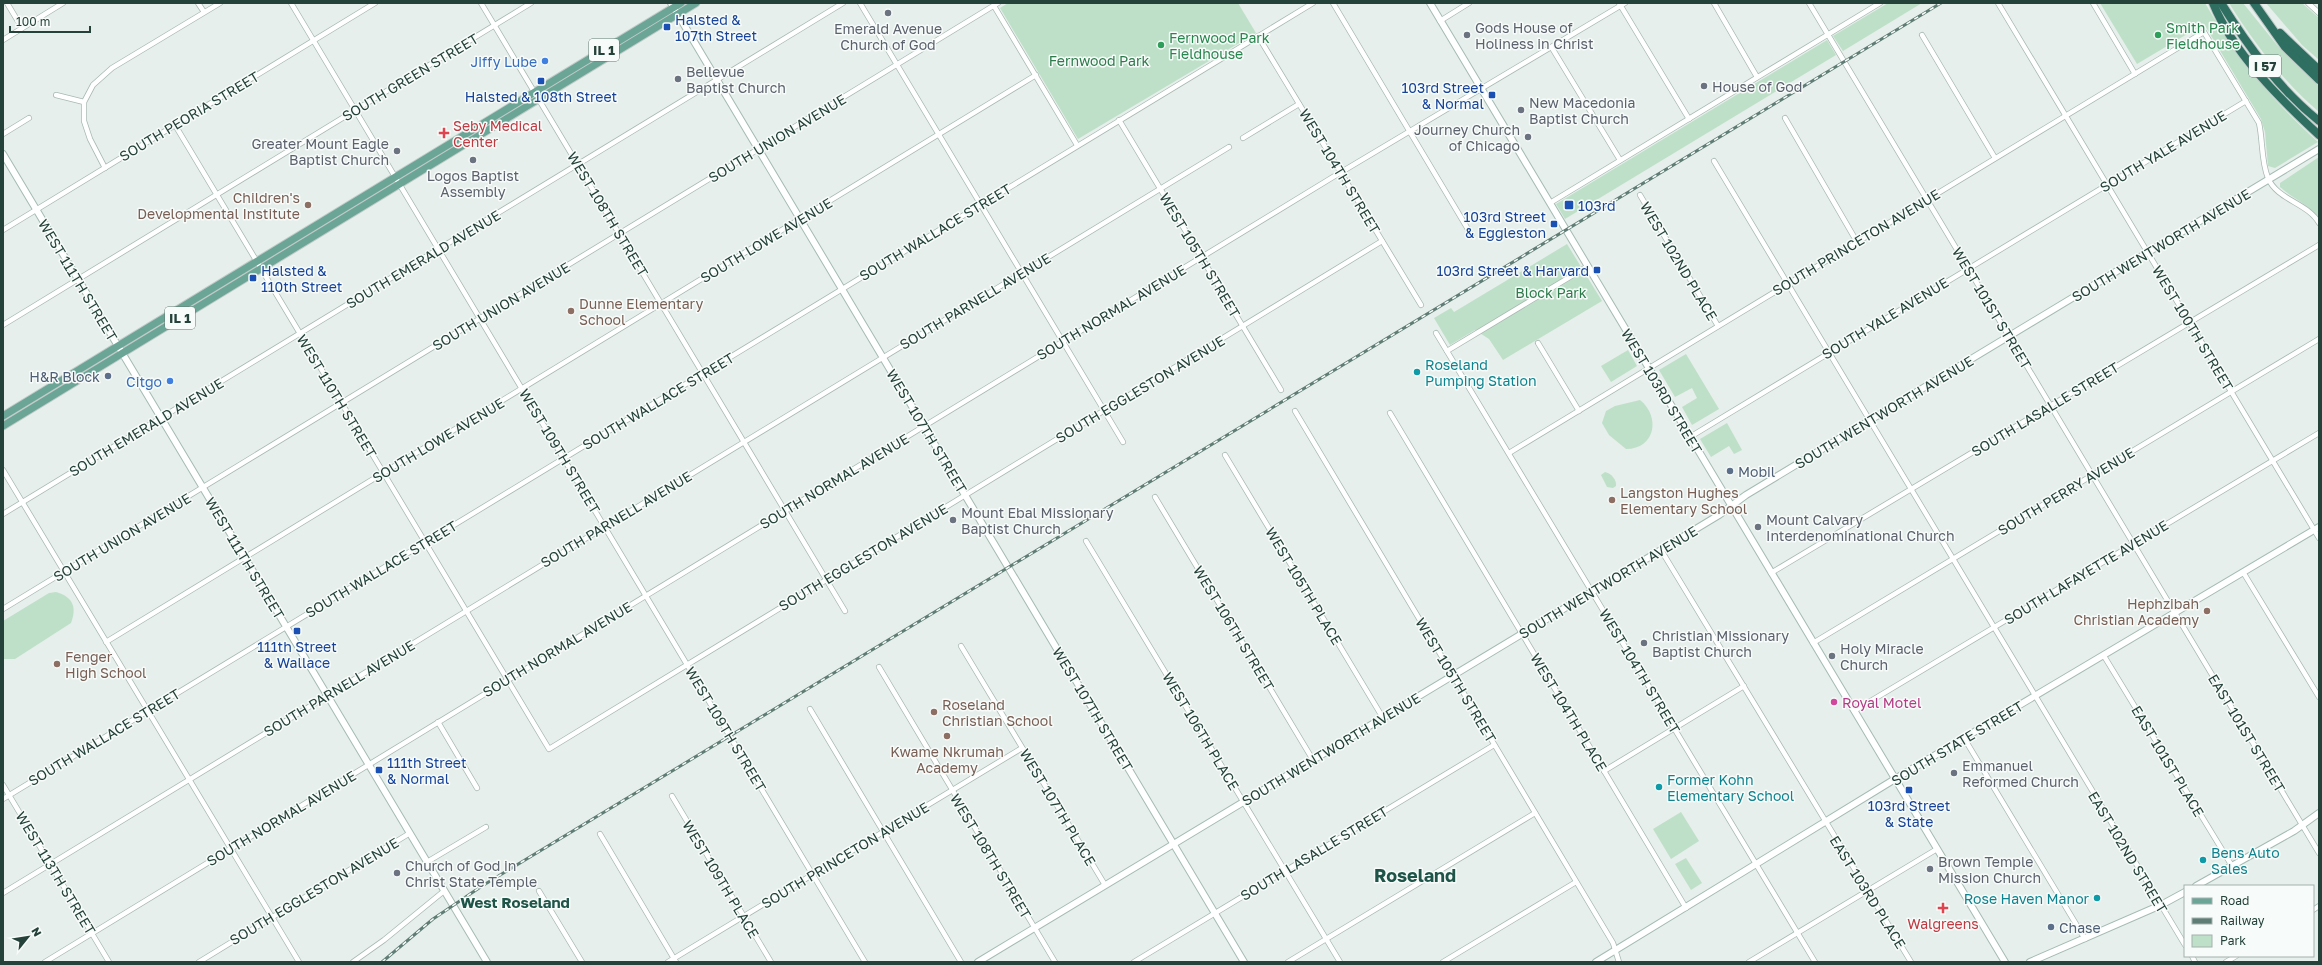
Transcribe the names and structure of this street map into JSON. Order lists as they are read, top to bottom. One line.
{"streets":{"highway":["I 57"],"main road":["IL 1"],"street":["SOUTH GREEN STREET","SOUTH PEORIA STREET","SOUTH UNION AVENUE","SOUTH YALE AVENUE","WEST 104TH STREET","WEST 108TH STREET","SOUTH WALLACE STREET","SOUTH LOWE AVENUE","SOUTH PRINCETON AVENUE","SOUTH WENTWORTH AVENUE","WEST 105TH STREET","SOUTH EMERALD AVENUE","WEST 102ND PLACE","WEST 111TH STREET","SOUTH PARNELL AVENUE","WEST 101ST STREET","SOUTH NORMAL AVENUE","WEST 100TH STREET","SOUTH EGGLESTON AVENUE","WEST 103RD STREET","WEST 110TH STREET","SOUTH LASALLE STREET","WEST 107TH STREET","WEST 109TH STREET","SOUTH PERRY AVENUE","SOUTH LAFAYETTE AVENUE","WEST 105TH PLACE","WEST 106TH STREET","WEST 104TH PLACE","WEST 106TH PLACE","EAST 101ST STREET","SOUTH STATE STREET","EAST 101ST PLACE","WEST 107TH PLACE","EAST 102ND STREET","WEST 113TH STREET","WEST 109TH PLACE","EAST 103RD PLACE"]},"crossings":[["IL 1","WEST 108TH STREET"],["IL 1","WEST 111TH STREET"],["IL 1","WEST 110TH STREET"],["IL 1","WEST 107TH STREET"],["IL 1","WEST 109TH STREET"],["SOUTH GREEN STREET","WEST 108TH STREET"],["SOUTH GREEN STREET","WEST 111TH STREET"],["SOUTH GREEN STREET","WEST 110TH STREET"],["SOUTH GREEN STREET","WEST 109TH STREET"],["SOUTH PEORIA STREET","WEST 111TH STREET"],["SOUTH PEORIA STREET","WEST 110TH STREET"],["SOUTH PEORIA STREET","WEST 109TH STREET"],["SOUTH UNION AVENUE","WEST 108TH STREET"],["SOUTH UNION AVENUE","WEST 111TH STREET"],["SOUTH UNION AVENUE","WEST 110TH STREET"],["SOUTH UNION AVENUE","WEST 107TH STREET"],["SOUTH UNION AVENUE","WEST 109TH STREET"],["SOUTH YALE AVENUE","SOUTH PRINCETON AVENUE"],["SOUTH YALE AVENUE","WEST 101ST STREET"],["SOUTH YALE AVENUE","WEST 100TH STREET"],["SOUTH YALE AVENUE","WEST 103RD STREET"],["SOUTH YALE AVENUE","EAST 102ND STREET"],["WEST 104TH STREET","SOUTH WALLACE STREET"],["WEST 104TH STREET","SOUTH PRINCETON AVENUE"],["WEST 104TH STREET","SOUTH WENTWORTH AVENUE"],["WEST 104TH STREET","SOUTH NORMAL AVENUE"],["WEST 104TH STREET","SOUTH EGGLESTON AVENUE"],["WEST 104TH STREET","SOUTH STATE STREET"],["WEST 108TH STREET","SOUTH WALLACE STREET"],["WEST 108TH STREET","SOUTH LOWE AVENUE"],["WEST 108TH STREET","SOUTH PRINCETON AVENUE"],["WEST 108TH STREET","SOUTH WENTWORTH AVENUE"],["WEST 108TH STREET","SOUTH EMERALD AVENUE"],["WEST 108TH STREET","SOUTH PARNELL AVENUE"],["WEST 108TH STREET","SOUTH NORMAL AVENUE"],["WEST 108TH STREET","SOUTH EGGLESTON AVENUE"],["SOUTH WALLACE STREET","WEST 105TH STREET"],["SOUTH WALLACE STREET","WEST 111TH STREET"],["SOUTH WALLACE STREET","WEST 110TH STREET"],["SOUTH WALLACE STREET","WEST 107TH STREET"],["SOUTH WALLACE STREET","WEST 109TH STREET"],["SOUTH WALLACE STREET","WEST 113TH STREET"],["SOUTH LOWE AVENUE","WEST 111TH STREET"],["SOUTH LOWE AVENUE","WEST 110TH STREET"],["SOUTH LOWE AVENUE","WEST 107TH STREET"],["SOUTH LOWE AVENUE","WEST 109TH STREET"],["SOUTH PRINCETON AVENUE","WEST 102ND PLACE"],["SOUTH PRINCETON AVENUE","WEST 101ST STREET"],["SOUTH PRINCETON AVENUE","WEST 100TH STREET"],["SOUTH PRINCETON AVENUE","WEST 103RD STREET"],["SOUTH PRINCETON AVENUE","WEST 109TH STREET"],["SOUTH PRINCETON AVENUE","WEST 107TH PLACE"],["SOUTH PRINCETON AVENUE","EAST 102ND STREET"],["SOUTH PRINCETON AVENUE","WEST 109TH PLACE"],["SOUTH WENTWORTH AVENUE","WEST 105TH STREET"],["SOUTH WENTWORTH AVENUE","WEST 101ST STREET"],["SOUTH WENTWORTH AVENUE","WEST 100TH STREET"],["SOUTH WENTWORTH AVENUE","WEST 103RD STREET"],["SOUTH WENTWORTH AVENUE","WEST 107TH STREET"],["SOUTH WENTWORTH AVENUE","WEST 105TH PLACE"],["SOUTH WENTWORTH AVENUE","WEST 106TH STREET"],["SOUTH WENTWORTH AVENUE","WEST 104TH PLACE"],["SOUTH WENTWORTH AVENUE","WEST 106TH PLACE"],["SOUTH WENTWORTH AVENUE","WEST 107TH PLACE"],["SOUTH WENTWORTH AVENUE","EAST 102ND STREET"],["SOUTH WENTWORTH AVENUE","EAST 103RD PLACE"],["WEST 105TH STREET","SOUTH PARNELL AVENUE"],["WEST 105TH STREET","SOUTH NORMAL AVENUE"],["WEST 105TH STREET","SOUTH EGGLESTON AVENUE"],["WEST 105TH STREET","SOUTH LASALLE STREET"],["WEST 105TH STREET","SOUTH STATE STREET"],["SOUTH EMERALD AVENUE","WEST 111TH STREET"],["SOUTH EMERALD AVENUE","WEST 110TH STREET"],["SOUTH EMERALD AVENUE","WEST 107TH STREET"],["SOUTH EMERALD AVENUE","WEST 109TH STREET"],["WEST 111TH STREET","SOUTH PARNELL AVENUE"],["WEST 111TH STREET","SOUTH NORMAL AVENUE"],["WEST 111TH STREET","SOUTH EGGLESTON AVENUE"],["SOUTH PARNELL AVENUE","WEST 110TH STREET"],["SOUTH PARNELL AVENUE","WEST 107TH STREET"],["SOUTH PARNELL AVENUE","WEST 109TH STREET"],["SOUTH PARNELL AVENUE","WEST 113TH STREET"],["WEST 101ST STREET","SOUTH LASALLE STREET"],["WEST 101ST STREET","SOUTH PERRY AVENUE"],["WEST 101ST STREET","SOUTH LAFAYETTE AVENUE"],["WEST 101ST STREET","EAST 101ST STREET"],["WEST 101ST STREET","SOUTH STATE STREET"],["SOUTH NORMAL AVENUE","WEST 103RD STREET"],["SOUTH NORMAL AVENUE","WEST 110TH STREET"],["SOUTH NORMAL AVENUE","WEST 107TH STREET"],["SOUTH NORMAL AVENUE","WEST 109TH STREET"],["SOUTH NORMAL AVENUE","WEST 113TH STREET"],["WEST 100TH STREET","SOUTH LASALLE STREET"],["WEST 100TH STREET","SOUTH PERRY AVENUE"],["WEST 100TH STREET","SOUTH LAFAYETTE AVENUE"],["WEST 100TH STREET","SOUTH STATE STREET"],["SOUTH EGGLESTON AVENUE","WEST 110TH STREET"],["SOUTH EGGLESTON AVENUE","WEST 107TH STREET"],["SOUTH EGGLESTON AVENUE","WEST 109TH STREET"],["WEST 103RD STREET","SOUTH LASALLE STREET"],["WEST 103RD STREET","SOUTH PERRY AVENUE"],["WEST 103RD STREET","SOUTH LAFAYETTE AVENUE"],["WEST 103RD STREET","SOUTH STATE STREET"],["SOUTH LASALLE STREET","WEST 107TH STREET"],["SOUTH LASALLE STREET","WEST 106TH PLACE"],["SOUTH LASALLE STREET","EAST 102ND STREET"],["SOUTH PERRY AVENUE","EAST 102ND STREET"],["SOUTH LAFAYETTE AVENUE","EAST 102ND STREET"],["WEST 104TH PLACE","SOUTH STATE STREET"],["EAST 101ST STREET","SOUTH STATE STREET"],["SOUTH STATE STREET","EAST 101ST PLACE"],["SOUTH STATE STREET","EAST 102ND STREET"],["SOUTH STATE STREET","EAST 103RD PLACE"]],"districts":["Roseland","West Roseland"],"parks":["Fernwood Park","Block Park"],"places":{"other":["Emerald Avenue Church of God","Gods House of Holiness in Christ","Smith Park Fieldhouse","Fernwood Park Fieldhouse","Jiffy Lube","Bellevue Baptist Church","House of God","New Macedonia Baptist Church","Journey Church of Chicago","Greater Mount Eagle Baptist Church","Logos Baptist Assembly","Children's Developmental Institute","Dunne Elementary School","Roseland Pumping Station","H&R Block","Citgo","Mobil","Langston Hughes Elementary School","Mount Ebal Missionary Baptist Church","Mount Calvary Interdenominational Church","Hephzibah Christian Academy","Christian Missionary Baptist Church","Holy Miracle Church","Fenger High School","Royal Motel","Roseland Christian School","Kwame Nkrumah Academy","Emmanuel Reformed Church","Former Kohn Elementary School","Bens Auto Sales","Brown Temple Mission Church","Church of God in Christ State Temple","Rose Haven Manor","Chase"],"transit":["Halsted & 107th Street","Halsted & 108th Street","103rd Street & Normal","103rd","103rd Street & Eggleston","103rd Street & Harvard","Halsted & 110th Street","111th Street & Wallace","111th Street & Normal","103rd Street & State"],"health":["Seby Medical Center","Walgreens"]},"legend":["Road","Railway","Park"],"scale_bar":"100 m","north":"top right"}
